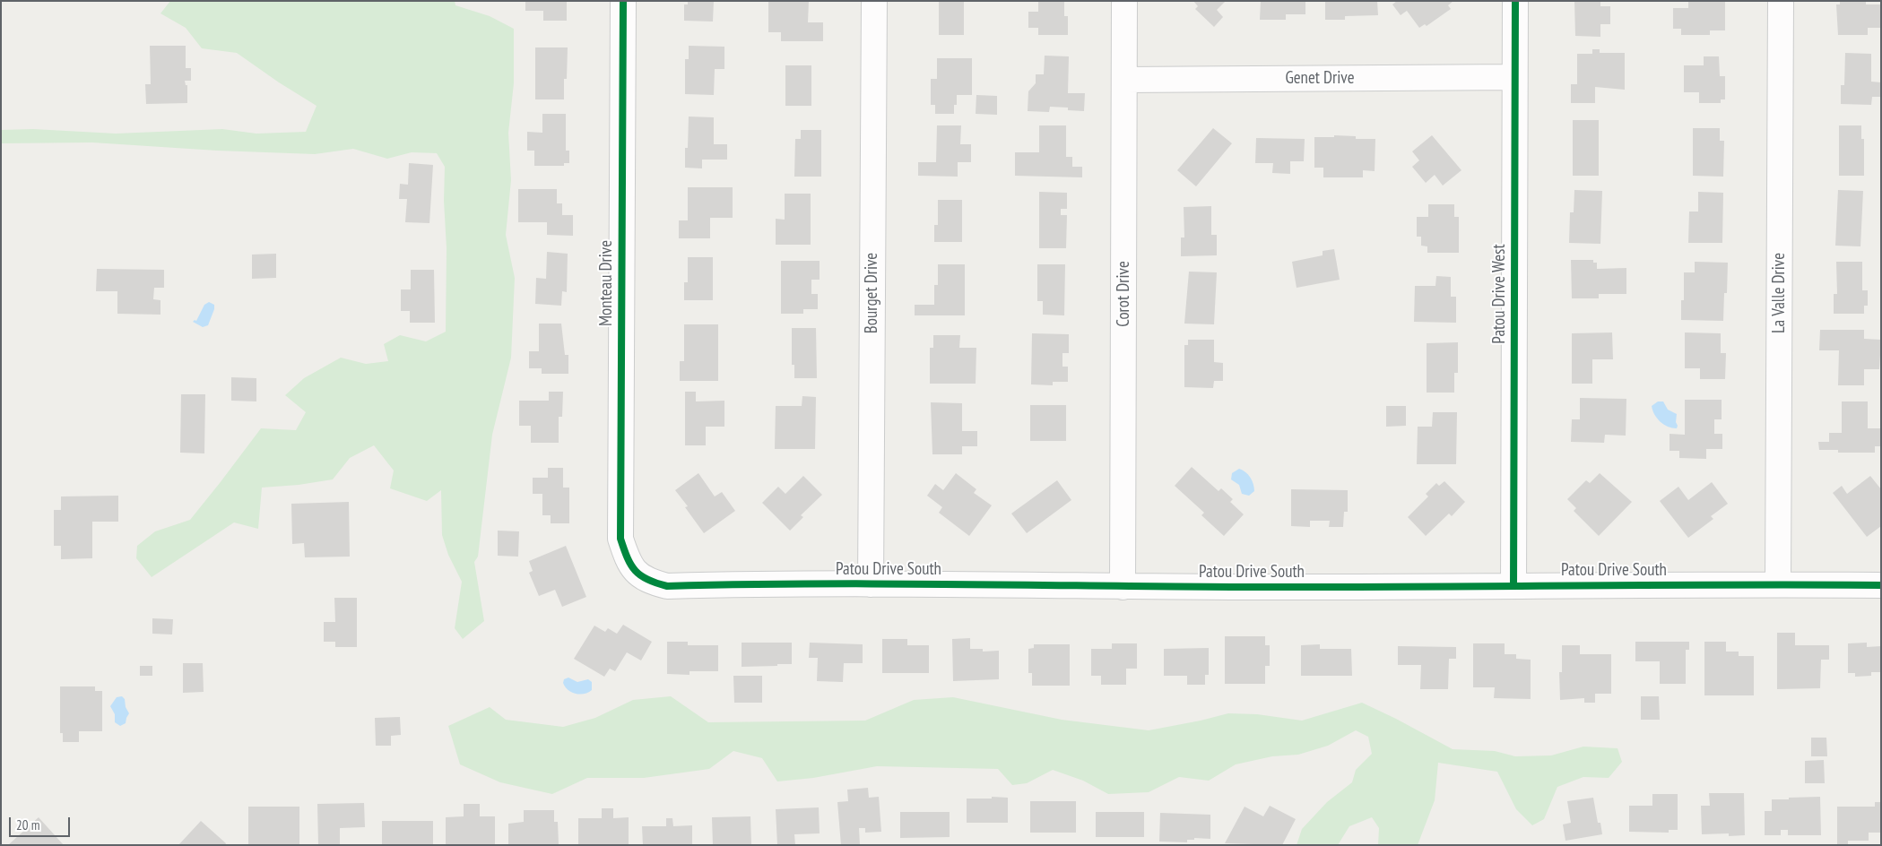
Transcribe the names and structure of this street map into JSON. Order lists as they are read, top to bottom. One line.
{"streets":{"street":["Genet Drive","Monteau Drive","Bourget Drive","La Valle Drive","Corot Drive","Patou Drive West","Patou Drive South"]},"crossings":[["Genet Drive","Corot Drive"],["Genet Drive","Patou Drive West"],["Monteau Drive","Patou Drive South"],["Bourget Drive","Patou Drive South"],["La Valle Drive","Patou Drive South"],["Corot Drive","Patou Drive South"],["Patou Drive West","Patou Drive South"]],"scale_bar":"20 m"}
